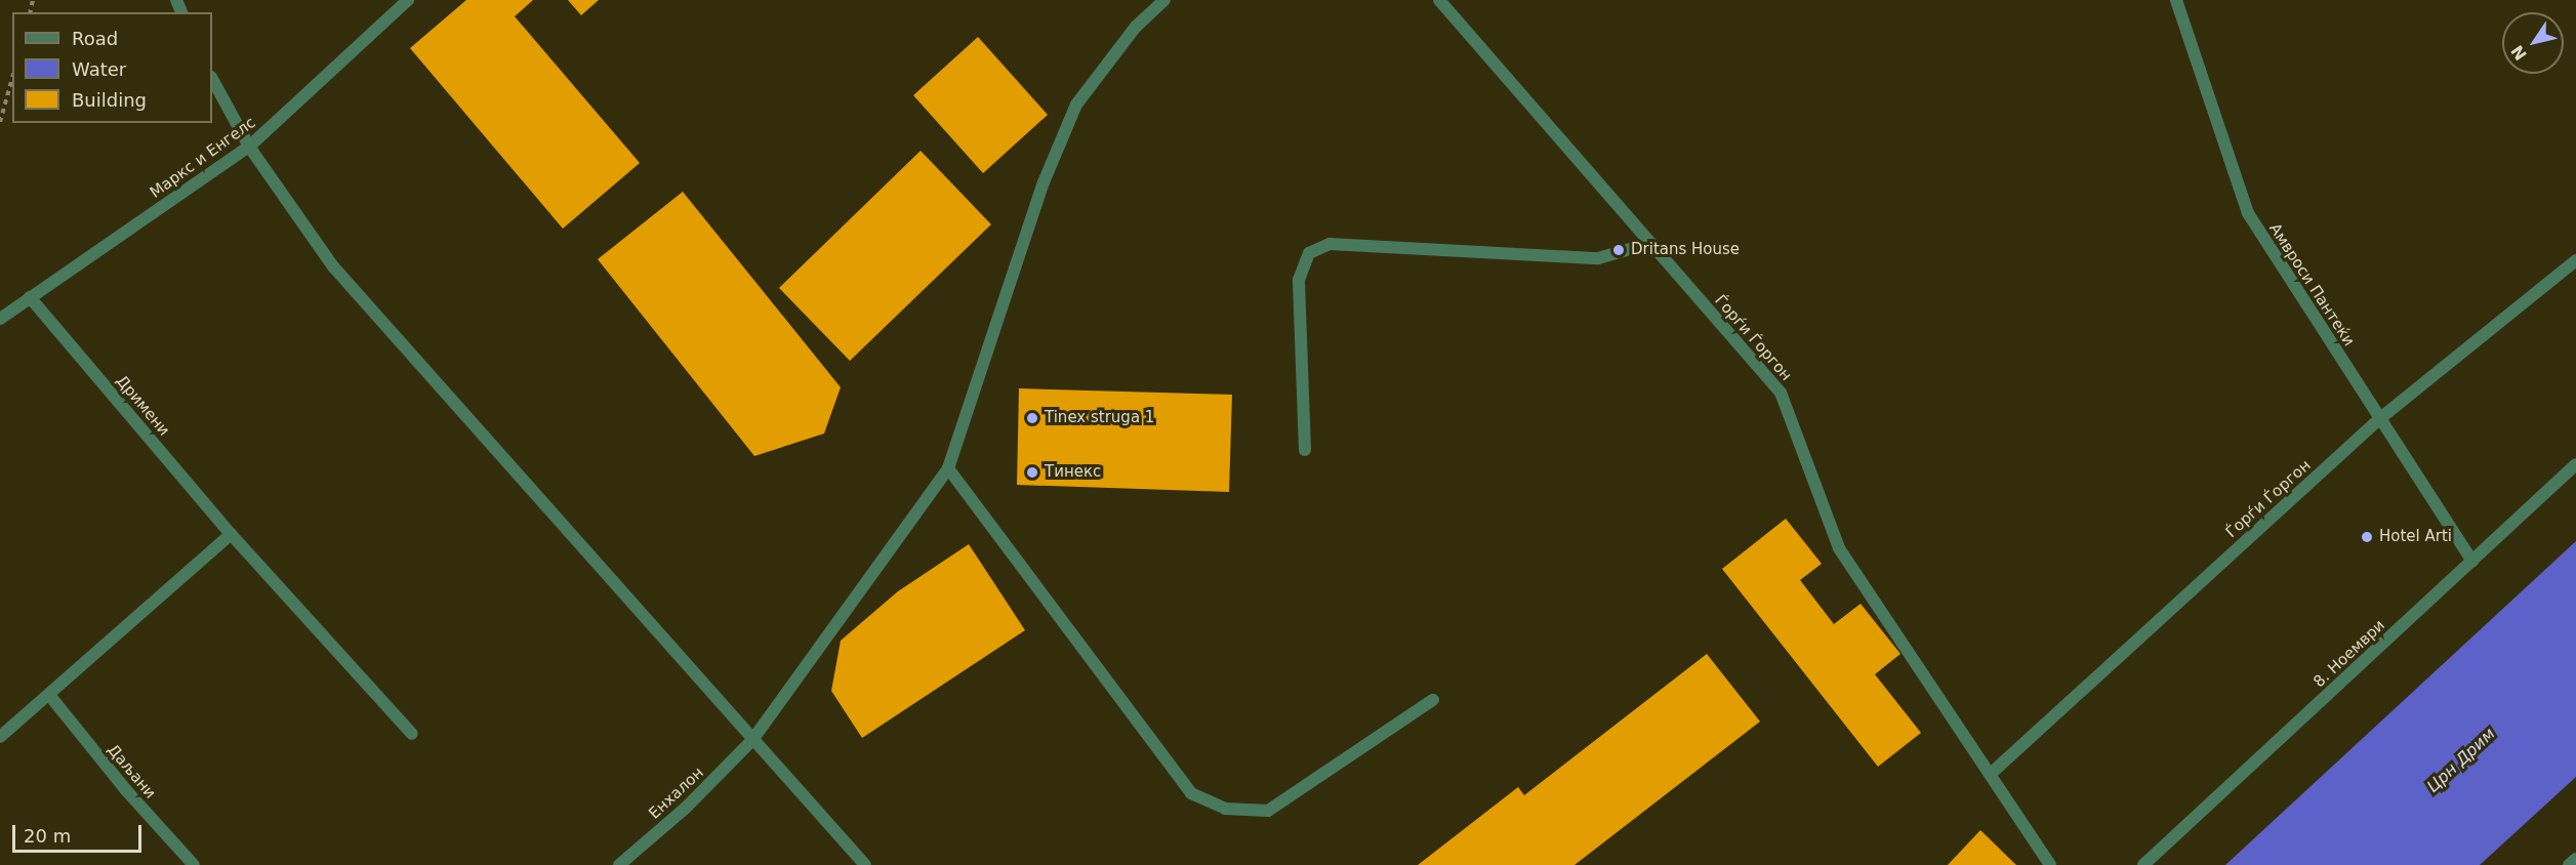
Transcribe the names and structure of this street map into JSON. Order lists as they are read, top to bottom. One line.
{"streets":{"street":["Маркс и Енгелс","Амвроси Пантеќи","Ѓорѓи Ѓоргон","Дримени","8. Ноември","Даљани","Енхалон"]},"crossings":[["Маркс и Енгелс","Дримени"],["Амвроси Пантеќи","Ѓорѓи Ѓоргон"],["Амвроси Пантеќи","8. Ноември"]],"water":["Црн Дрим"],"places":["Dritans House","Tinex struga 1","Тинекс","Hotel Arti"],"legend":["Road","Water","Building"],"scale_bar":"20 m","north":"bottom left"}
